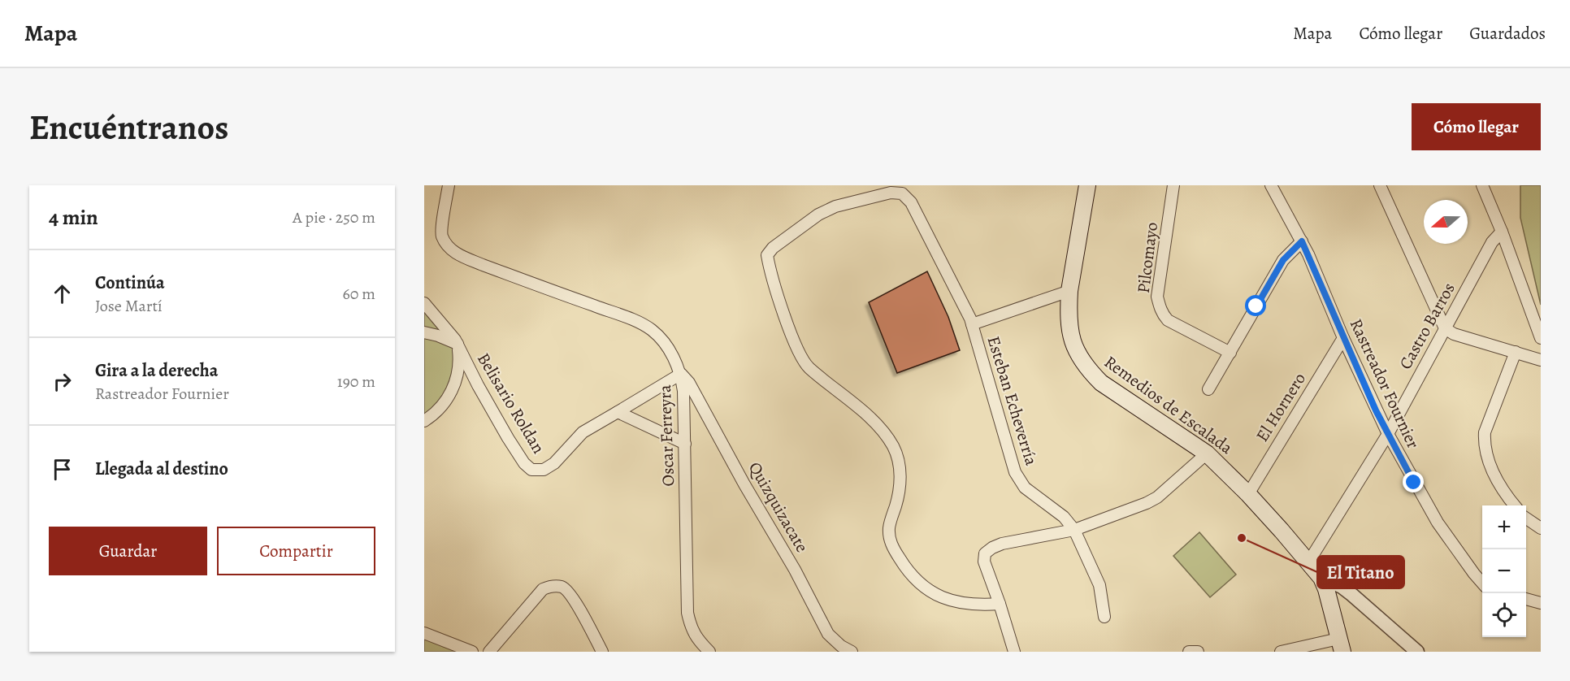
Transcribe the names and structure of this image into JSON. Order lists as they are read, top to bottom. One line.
{"streets":{"main road":["Remedios de Escalada"],"street":["Pilcomayo","Castro Barros","Rastreador Fournier","Esteban Echeverría","Belisario Roldan","El Hornero","Oscar Ferreyra","Quizquizacate"]},"crossings":[["Castro Barros","Rastreador Fournier"],["Castro Barros","Remedios de Escalada"],["Rastreador Fournier","El Hornero"],["Remedios de Escalada","El Hornero"],["Oscar Ferreyra","Quizquizacate"]],"places":["El Titano"],"north":"left","page":{"header":"Mapa","nav":["Mapa","Cómo llegar","Guardados"],"buttons":["Cómo llegar",["Guardar","Compartir"]],"title":"Encuéntranos","heading":["4 min","A pie · 250 m"],"list":[["Continúa","Jose Martí","60 m"],["Gira a la derecha","Rastreador Fournier","190 m"],"Llegada al destino"],"map_buttons":["+","−"]}}
